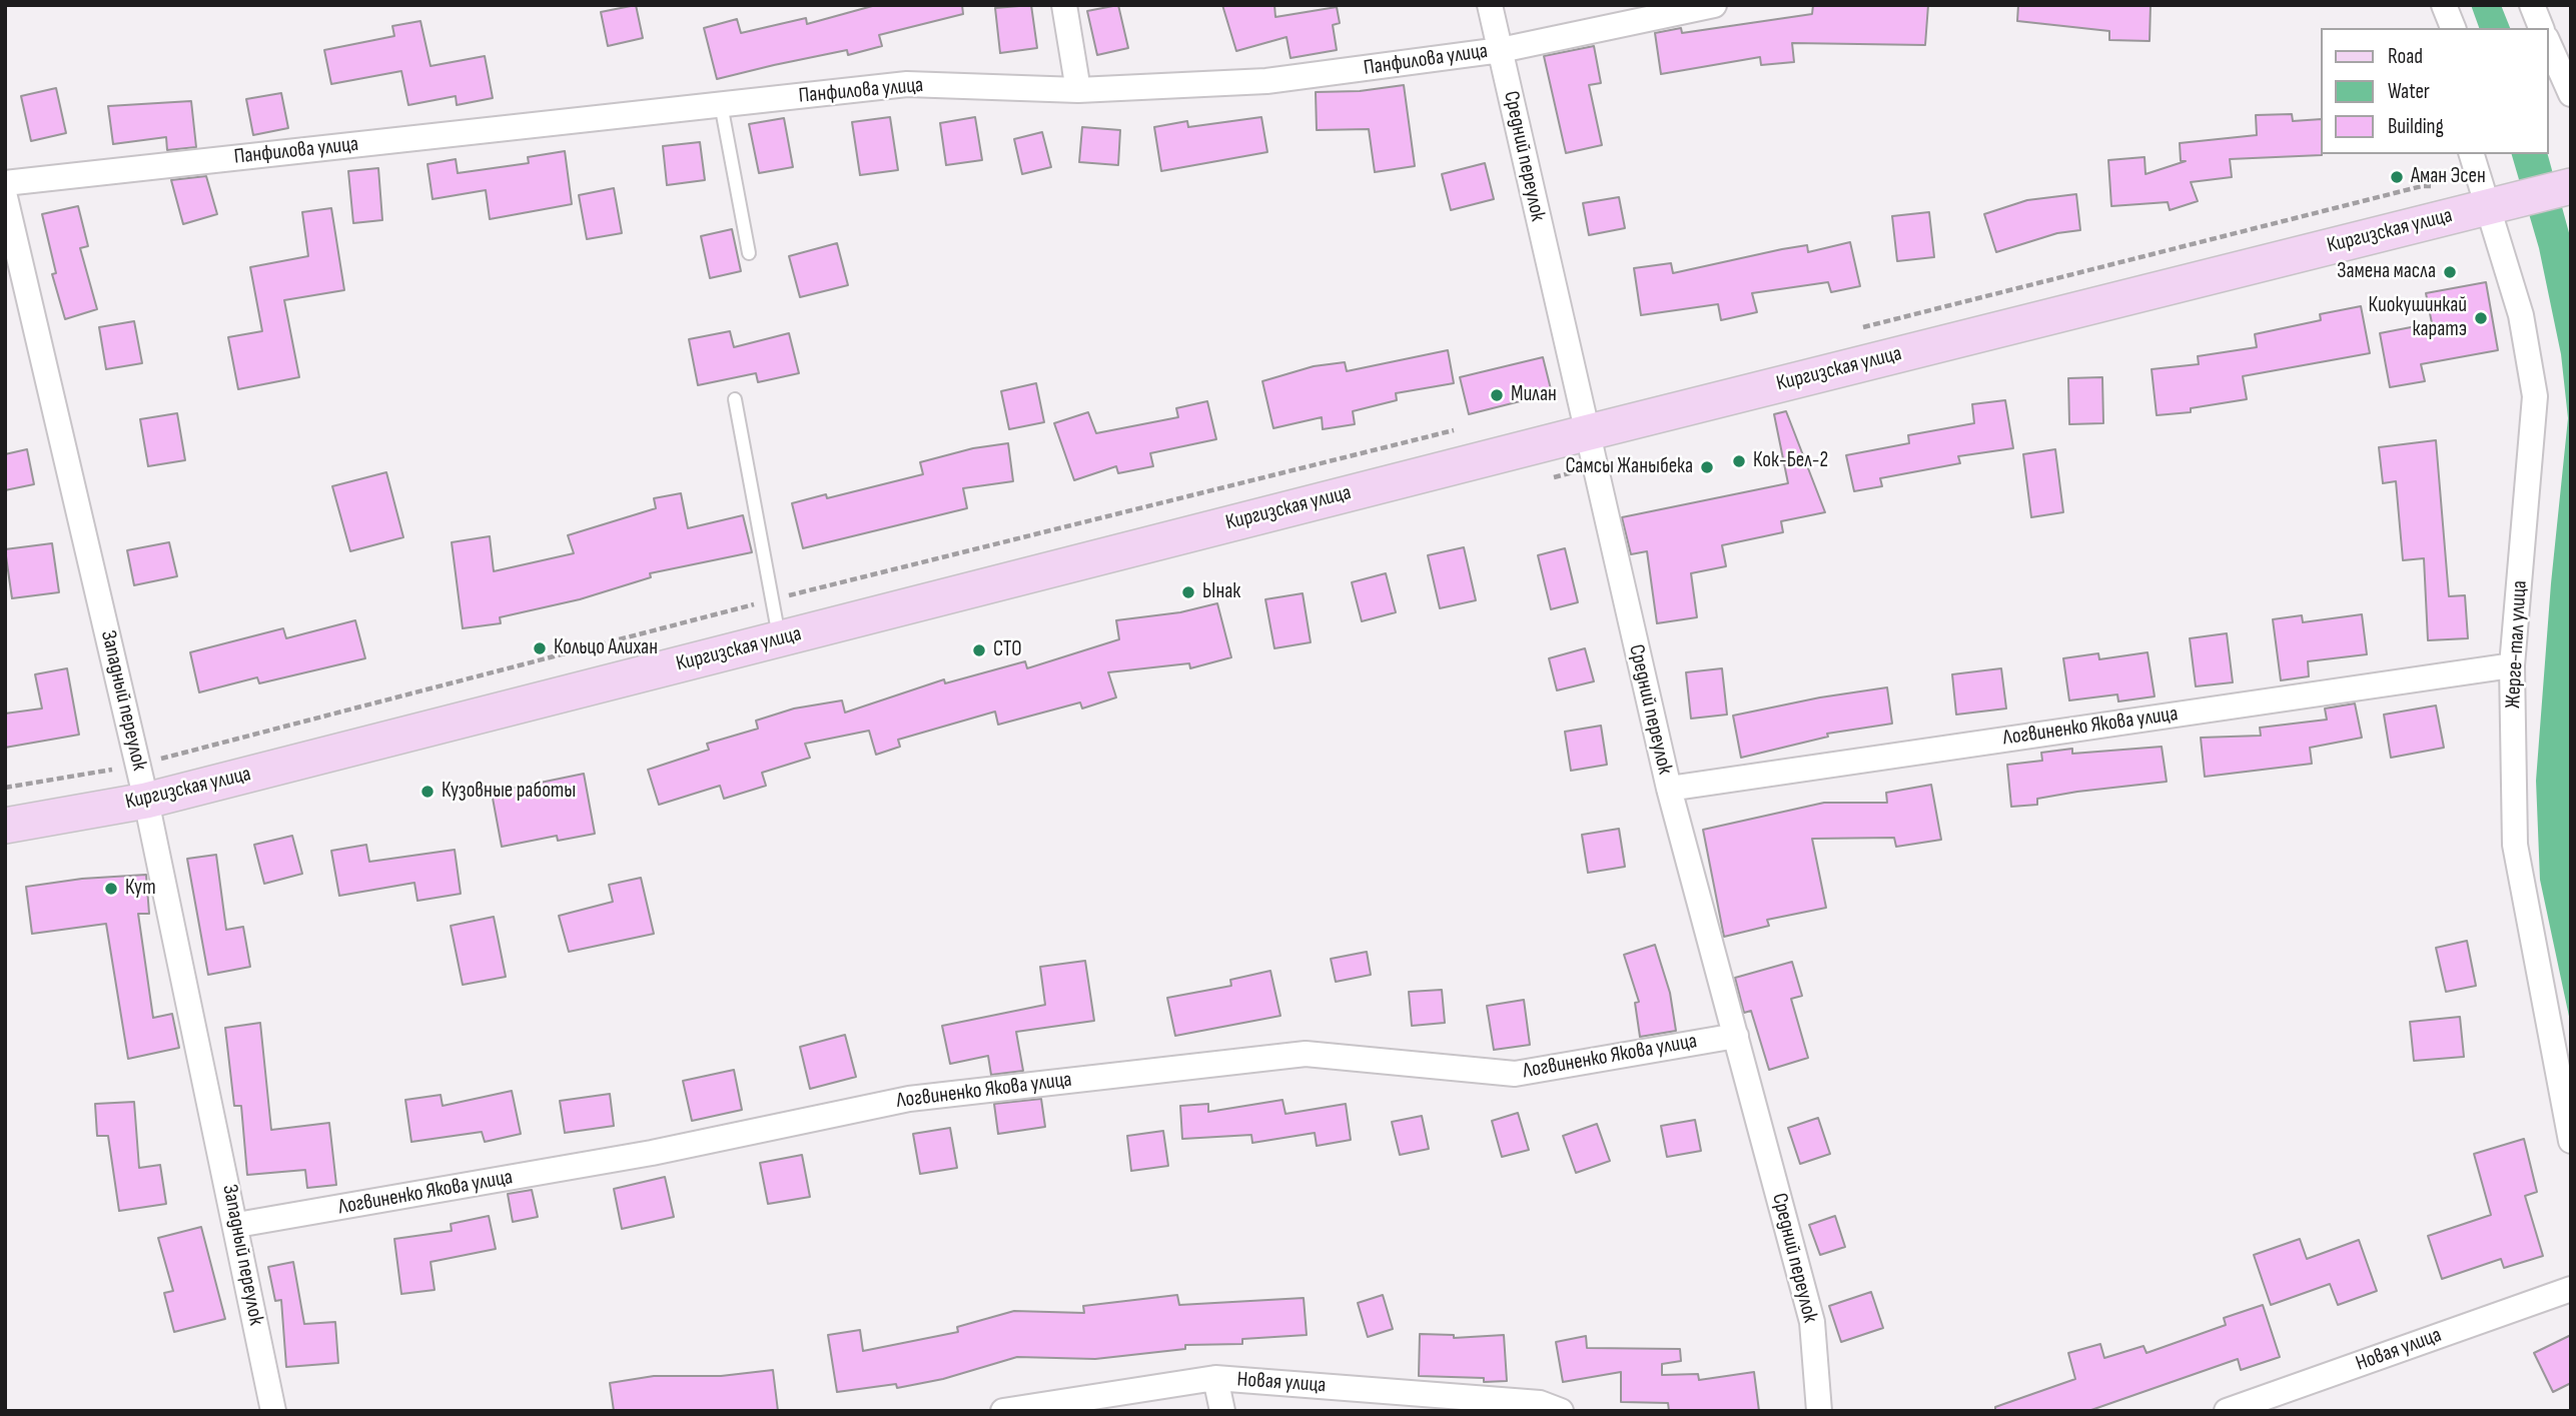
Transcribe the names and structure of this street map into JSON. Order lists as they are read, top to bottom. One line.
{"streets":{"main road":["Киргизская улица"],"street":["Панфилова улица","Средний переулок","Жерге-тал улица","Западный переулок","Логвиненко Якова улица","Новая улица"]},"crossings":[["Панфилова улица","Средний переулок"],["Средний переулок","Киргизская улица"],["Средний переулок","Логвиненко Якова улица"],["Киргизская улица","Жерге-тал улица"],["Киргизская улица","Западный переулок"],["Жерге-тал улица","Логвиненко Якова улица"],["Западный переулок","Логвиненко Якова улица"]],"places":["Аман Эсен","Замена масла","Киокушинкай каратэ","Милан","Кок-Бел-2","Самсы Жаныбека","Ынак","Кольцо Алихан","СТО","Кузовные работы","Кут"],"legend":["Road","Water","Building"]}
